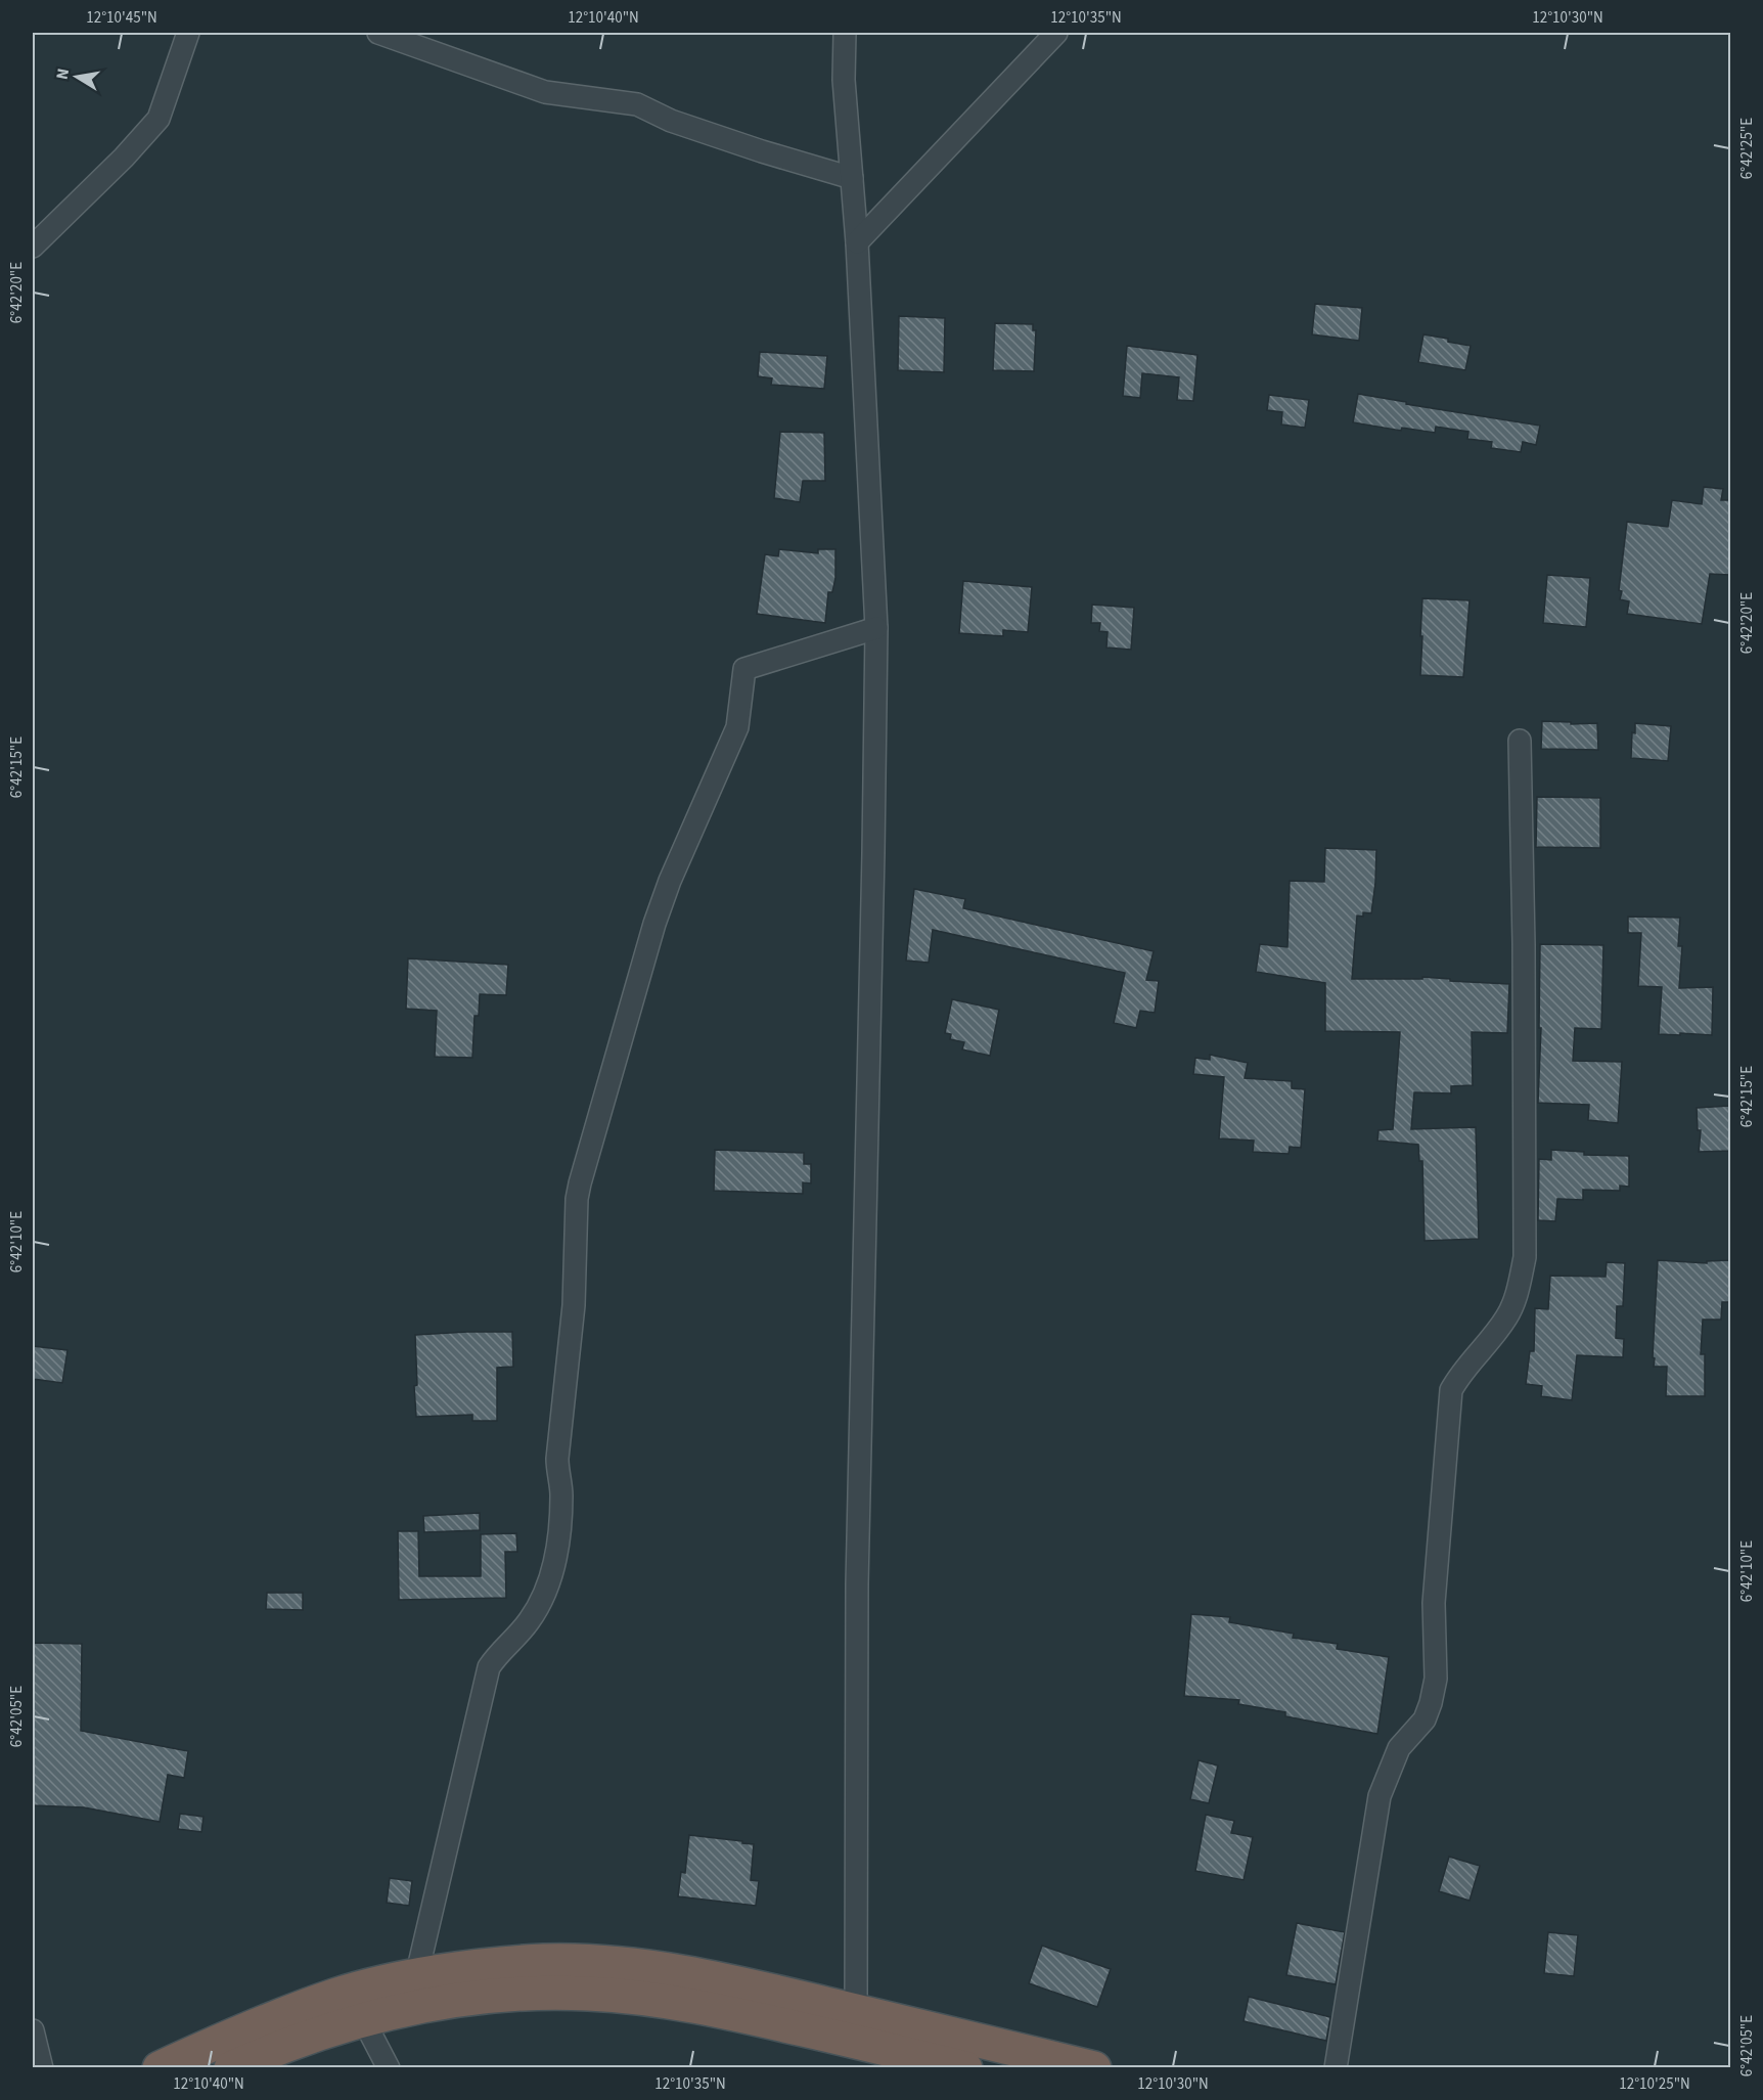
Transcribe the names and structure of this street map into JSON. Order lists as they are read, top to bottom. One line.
{"north":"left","coordinates":["12°10'45\"N","12°10'40\"N","12°10'35\"N","12°10'30\"N","6°42'25\"E","6°42'20\"E","6°42'15\"E","6°42'10\"E","6°42'05\"E","12°10'25\"N"]}
